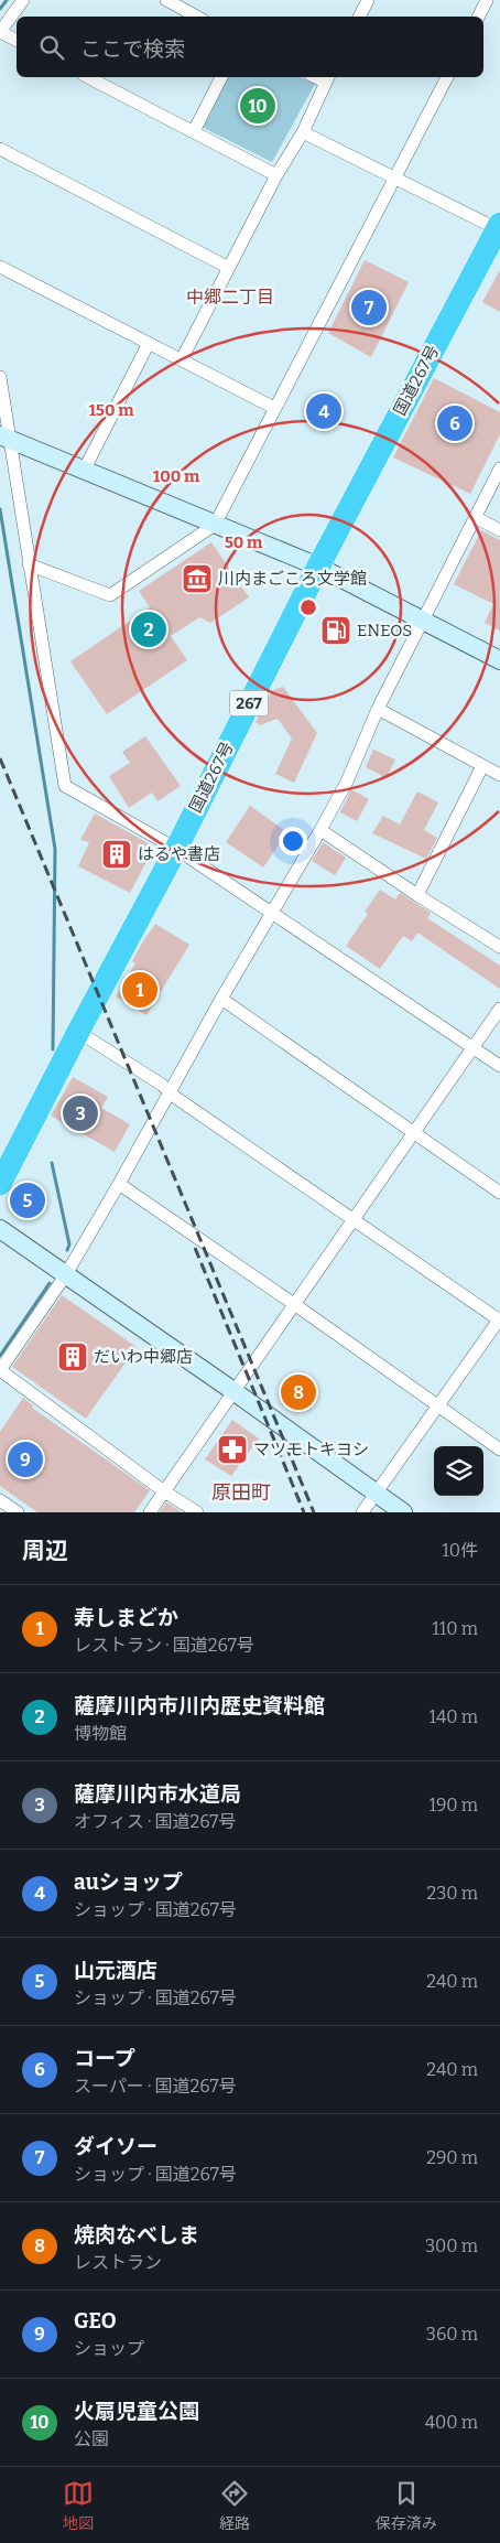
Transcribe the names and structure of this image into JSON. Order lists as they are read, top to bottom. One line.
{"streets":{"highway":["国道267号","267"]},"districts":["中郷二丁目","原田町"],"places":{"museum":["川内まごころ文学館"],"fuel station":["ENEOS"],"building":["はるや書店","だいわ中郷店"],"pharmacy":["マツモトキヨシ"]},"page":{"search":"ここで検索","pins":["10","7","4","6","2","1","3","5","8","9"],"heading":["周辺","10件"],"list":[{"mark":"1","name":"寿しまどか","note":"レストラン · 国道267号","value":"110 m"},{"mark":"2","name":"薩摩川内市川内歴史資料館","note":"博物館","value":"140 m"},{"mark":"3","name":"薩摩川内市水道局","note":"オフィス · 国道267号","value":"190 m"},{"mark":"4","name":"auショップ","note":"ショップ · 国道267号","value":"230 m"},{"mark":"5","name":"山元酒店","note":"ショップ · 国道267号","value":"240 m"},{"mark":"6","name":"コープ","note":"スーパー · 国道267号","value":"240 m"},{"mark":"7","name":"ダイソー","note":"ショップ · 国道267号","value":"290 m"},{"mark":"8","name":"焼肉なべしま","note":"レストラン","value":"300 m"},{"mark":"9","name":"GEO","note":"ショップ","value":"360 m"},{"mark":"10","name":"火扇児童公園","note":"公園","value":"400 m"}],"nav":["地図","経路","保存済み"]},"rings":["150 m","100 m","50 m"]}
